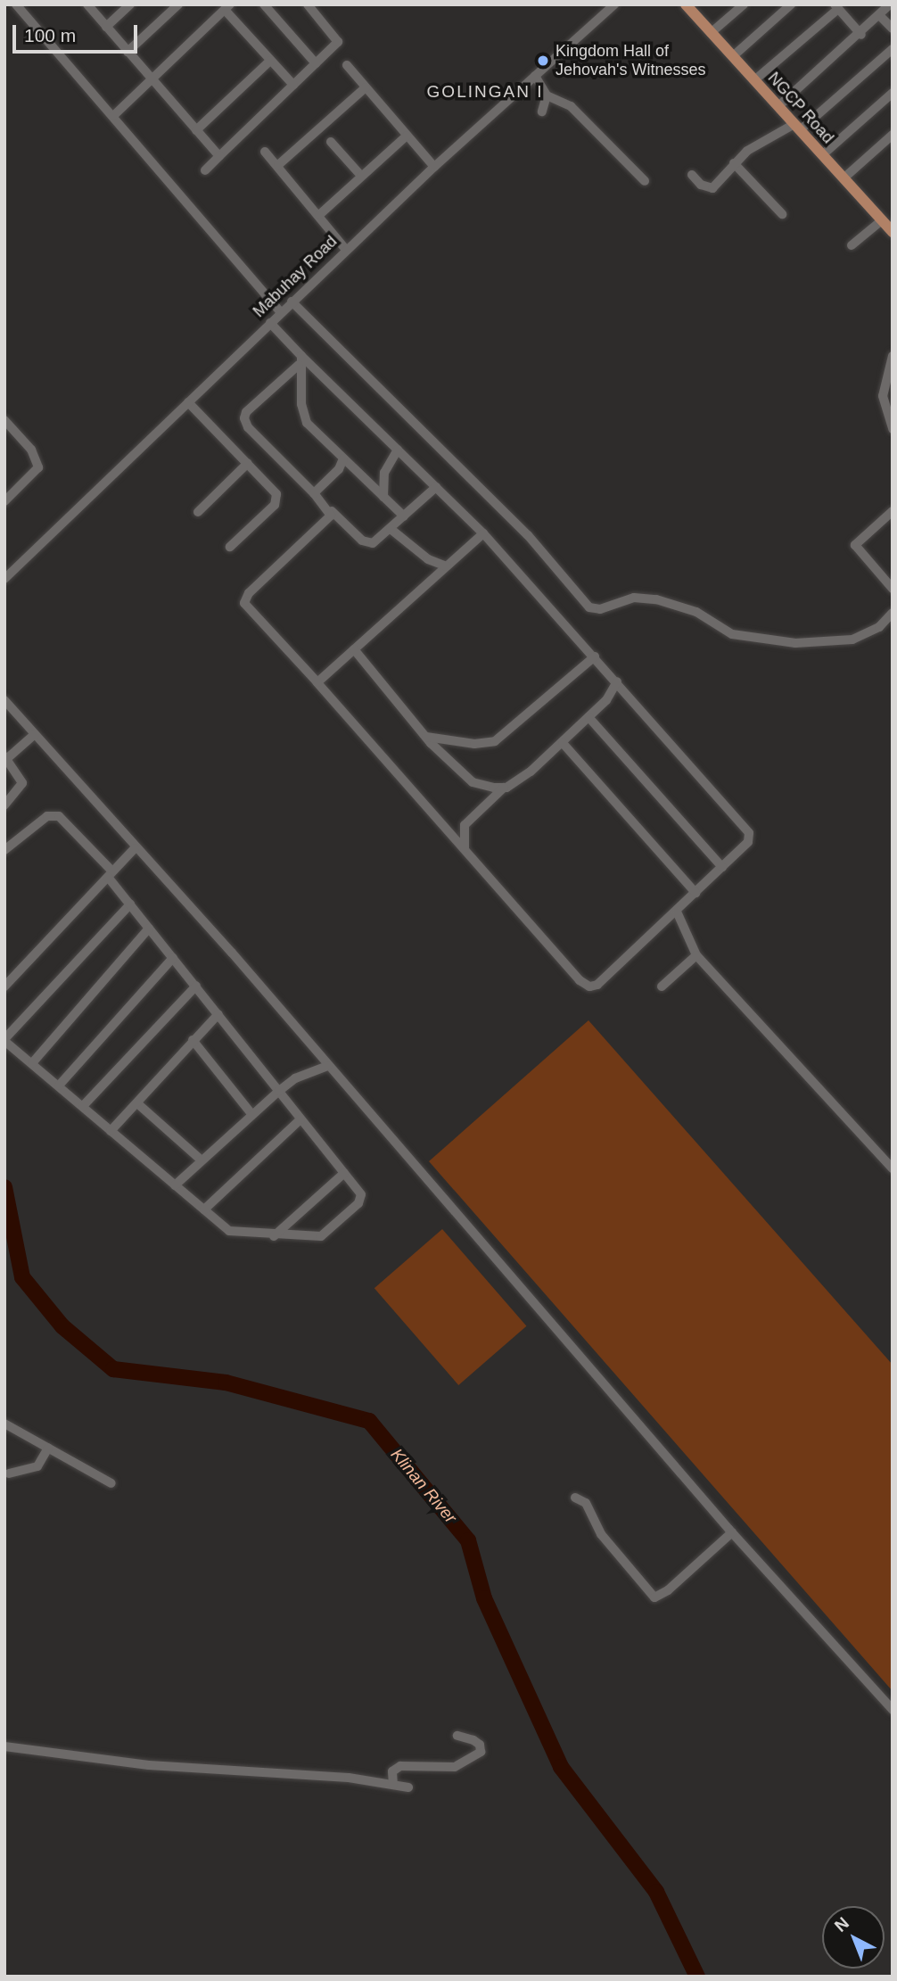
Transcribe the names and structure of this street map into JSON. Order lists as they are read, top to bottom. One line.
{"streets":{"main road":["NGCP Road"],"street":["Mabuhay Road"]},"districts":["GOLINGAN I"],"water":["Klinan River"],"places":["Kingdom Hall of Jehovah's Witnesses"],"scale_bar":"100 m","north":"top left"}
